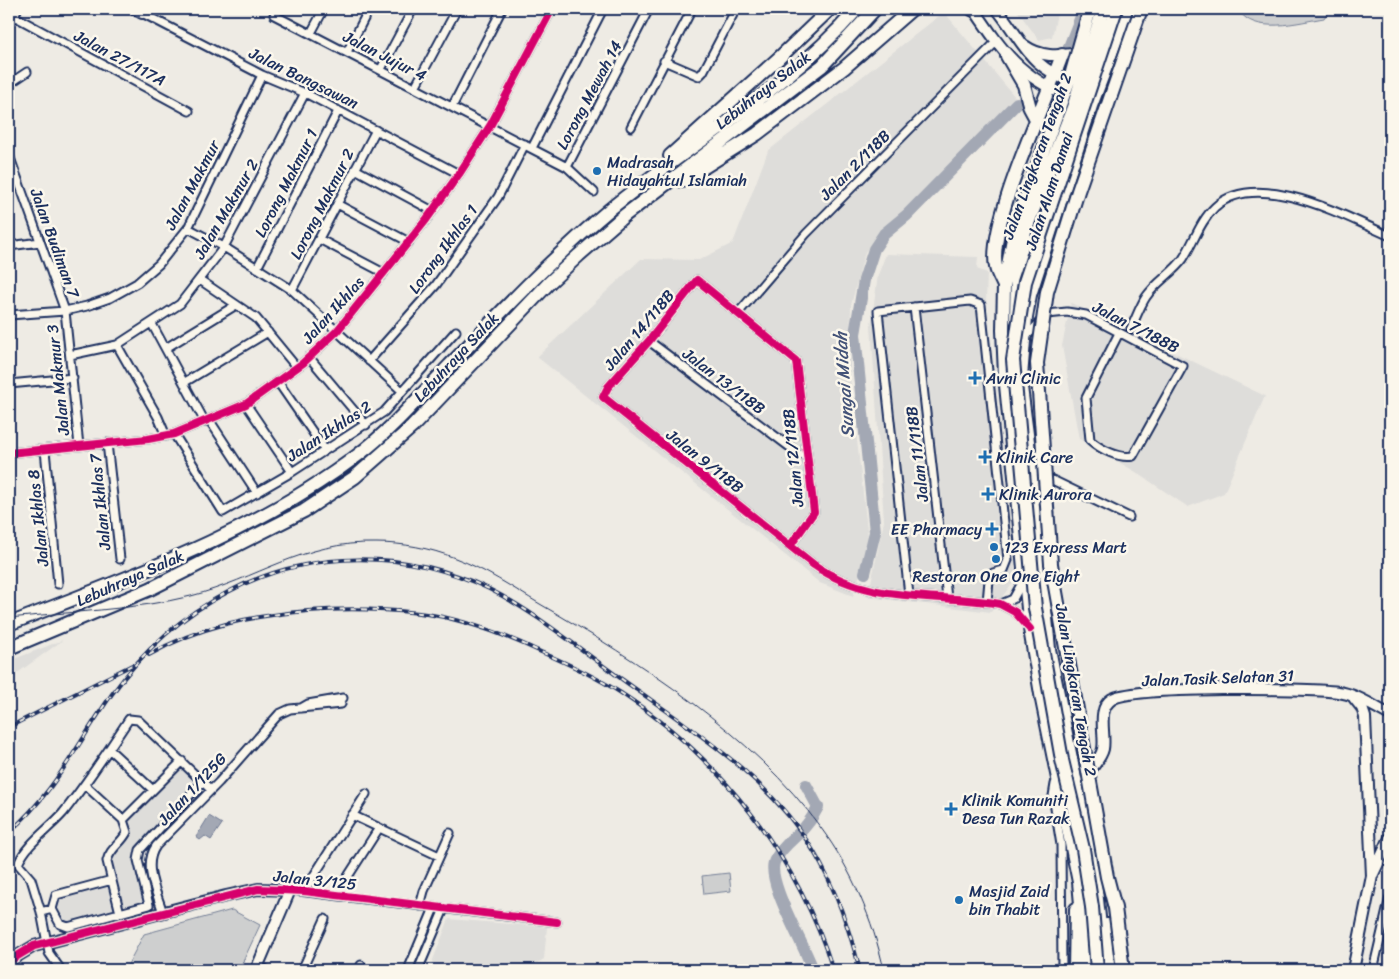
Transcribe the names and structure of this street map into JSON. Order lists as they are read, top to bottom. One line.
{"streets":{"highway":["Lebuhraya Salak","Jalan Lingkaran Tengah 2"],"street":["Jalan Jujur 4","Jalan 27/117A","Jalan Bangsawan","Lorong Mewah 14","Jalan 2/118B","Lorong Makmur 1","Jalan Makmur","Jalan Alam Damai","Lorong Makmur 2","Jalan Makmur 2","Jalan Budiman 7","Lorong Ikhlas 1","Jalan Ikhlas","Jalan 7/188B","Jalan 14/118B","Jalan Makmur 3","Jalan 13/118B","Jalan Ikhlas 2","Jalan 11/118B","Jalan 12/118B","Jalan 9/118B","Jalan Ikhlas 7","Jalan Ikhlas 8","Jalan Tasik Selatan 31","Jalan 1/125G","Jalan 3/125"]},"crossings":[["Jalan Jujur 4","Lorong Mewah 14"],["Jalan Jujur 4","Jalan Ikhlas"],["Jalan Bangsawan","Lorong Makmur 1"],["Jalan Bangsawan","Jalan Makmur"],["Jalan Bangsawan","Lorong Makmur 2"],["Jalan Bangsawan","Jalan Makmur 2"],["Jalan Bangsawan","Jalan Ikhlas"],["Lorong Mewah 14","Lorong Ikhlas 1"],["Lorong Mewah 14","Jalan Ikhlas"],["Jalan Lingkaran Tengah 2","Jalan Alam Damai"],["Jalan Lingkaran Tengah 2","Jalan Tasik Selatan 31"],["Jalan 2/118B","Jalan 14/118B"],["Jalan 2/118B","Jalan 12/118B"],["Jalan Makmur","Jalan Budiman 7"],["Jalan Makmur","Jalan Makmur 3"],["Jalan Makmur 2","Jalan Makmur 3"],["Jalan Budiman 7","Jalan Makmur 3"],["Jalan Ikhlas","Jalan Makmur 3"],["Jalan Ikhlas","Jalan Ikhlas 2"],["Jalan Ikhlas","Jalan Ikhlas 7"],["Jalan Ikhlas","Jalan Ikhlas 8"],["Jalan 14/118B","Jalan 13/118B"],["Jalan 14/118B","Jalan 12/118B"],["Jalan 14/118B","Jalan 9/118B"],["Jalan 13/118B","Jalan 12/118B"],["Jalan 11/118B","Jalan 9/118B"],["Jalan 12/118B","Jalan 9/118B"],["Jalan 1/125G","Jalan 3/125"]],"water":["Sungai Midah"],"places":{"other":["Madrasah Hidayahtul Islamiah","123 Express Mart","Restoran One One Eight","Masjid Zaid bin Thabit"],"health":["Avni Clinic","Klinik Care","Klinik Aurora","EE Pharmacy","Klinik Komuniti Desa Tun Razak"]}}
